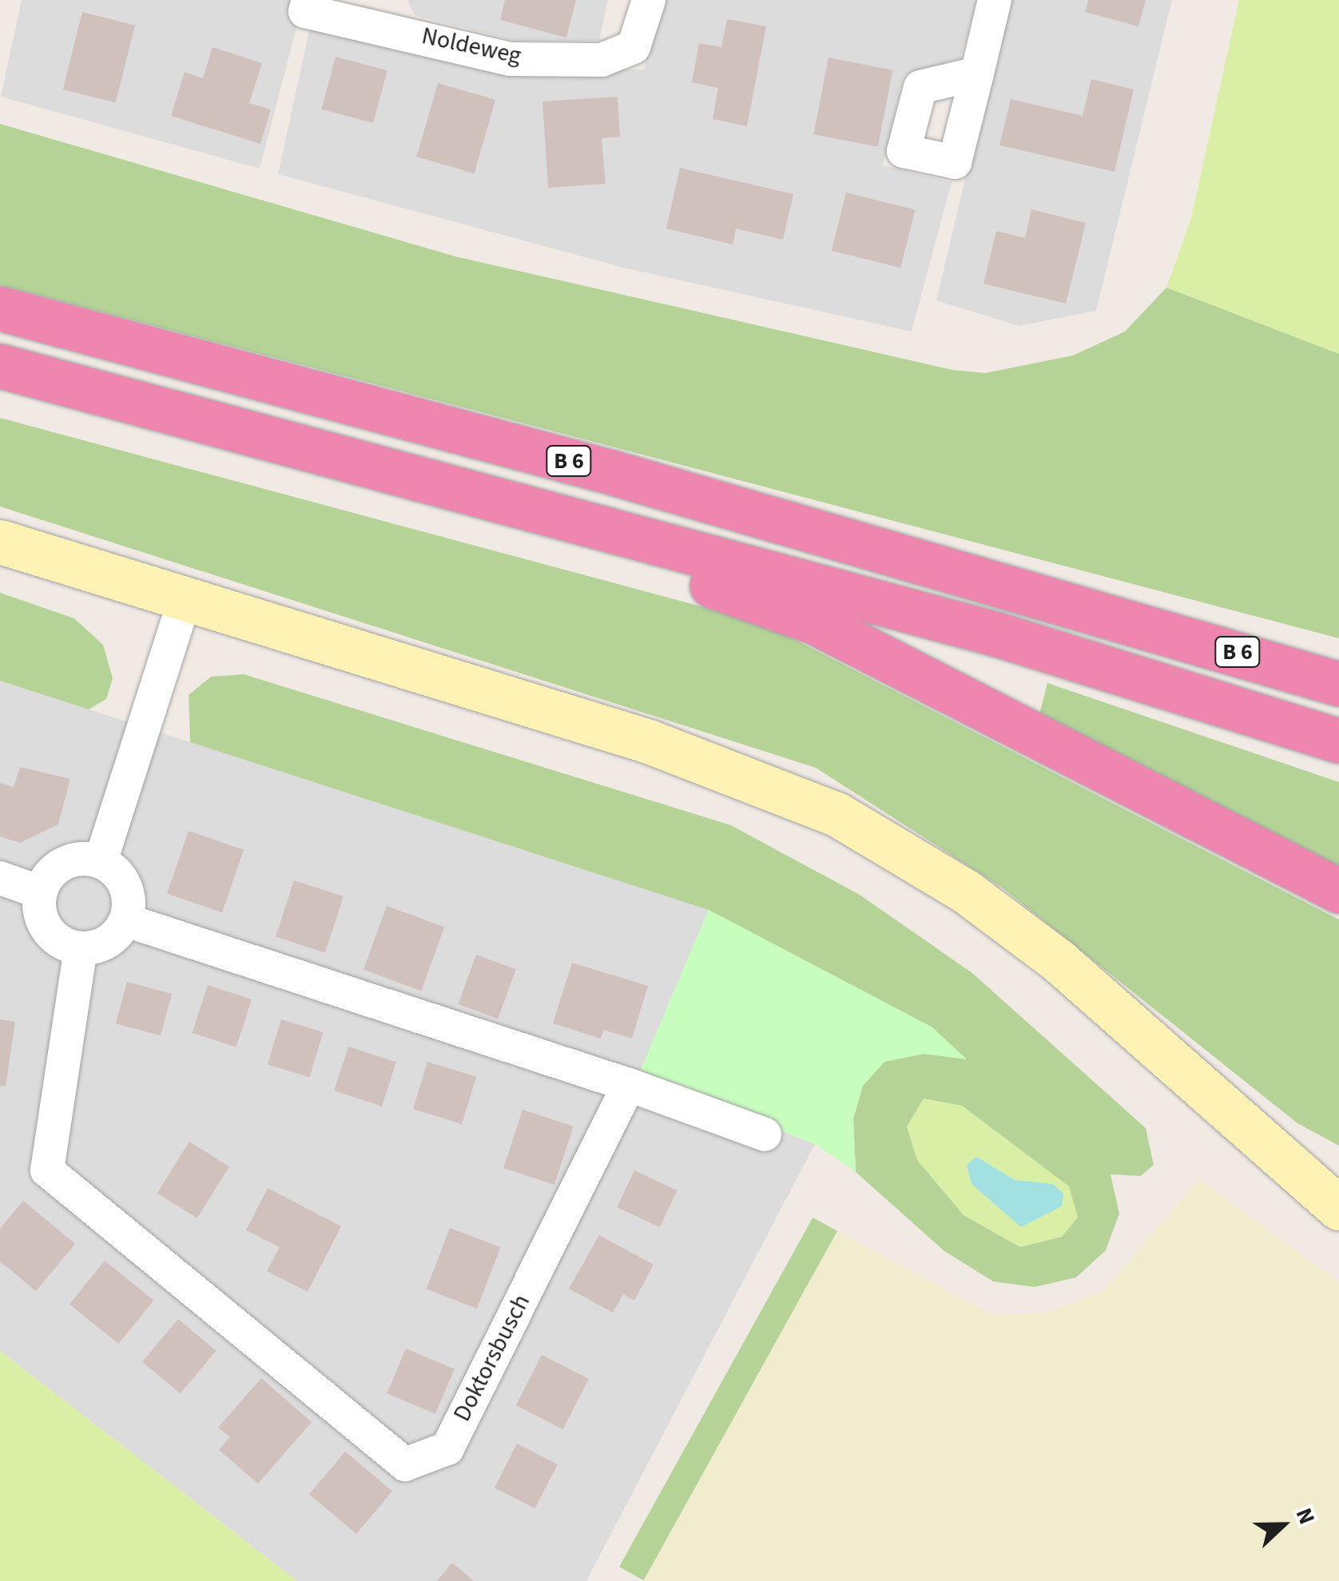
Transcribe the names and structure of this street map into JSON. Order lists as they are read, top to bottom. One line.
{"streets":{"highway":["B 6"],"street":["Noldeweg","Doktorsbusch"]},"north":"right"}
